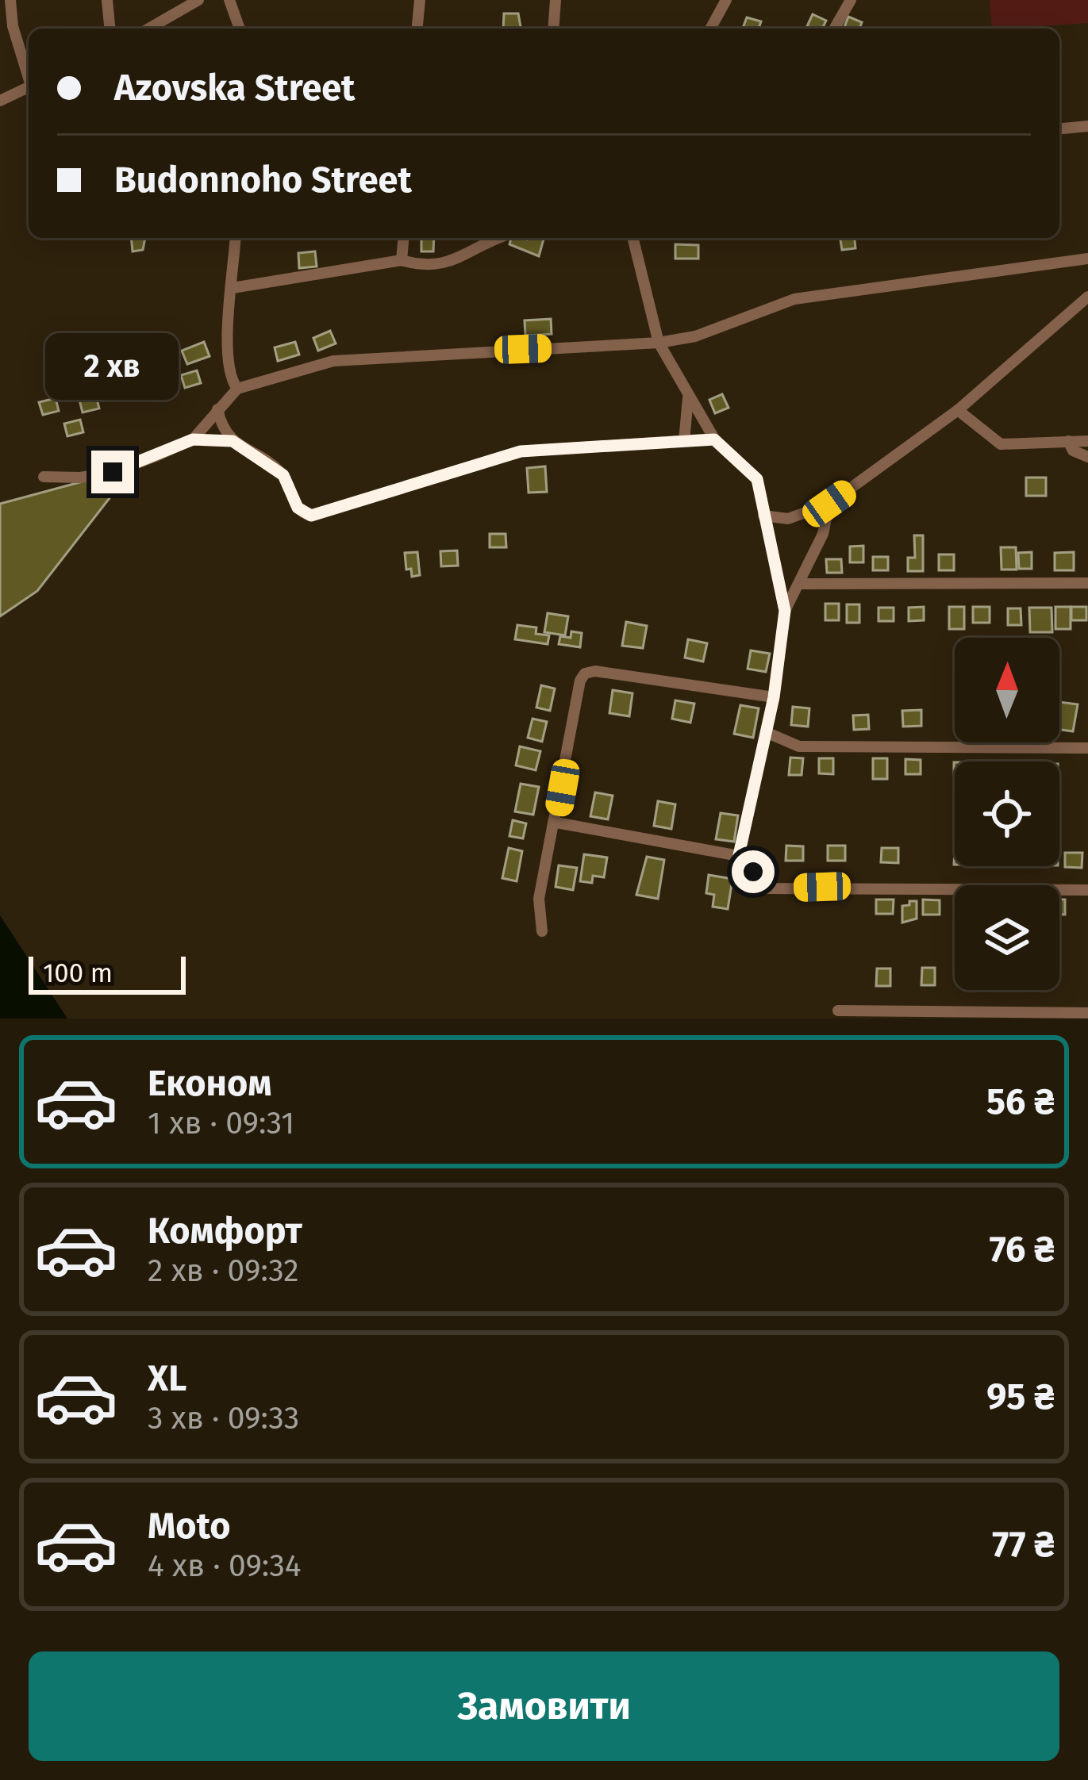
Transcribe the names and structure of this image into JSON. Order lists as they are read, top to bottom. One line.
{"scale_bar":"100 m","north":"top","page":{"banner":["Azovska Street","Budonnoho Street"],"bubble":"2 хв","scale":"100 m","list":[{"name":"Економ","note":"1 хв · 09:31","value":"56 ₴"},{"name":"Комфорт","note":"2 хв · 09:32","value":"76 ₴"},{"name":"XL","note":"3 хв · 09:33","value":"95 ₴"},{"name":"Moto","note":"4 хв · 09:34","value":"77 ₴"}],"buttons":"Замовити"}}
